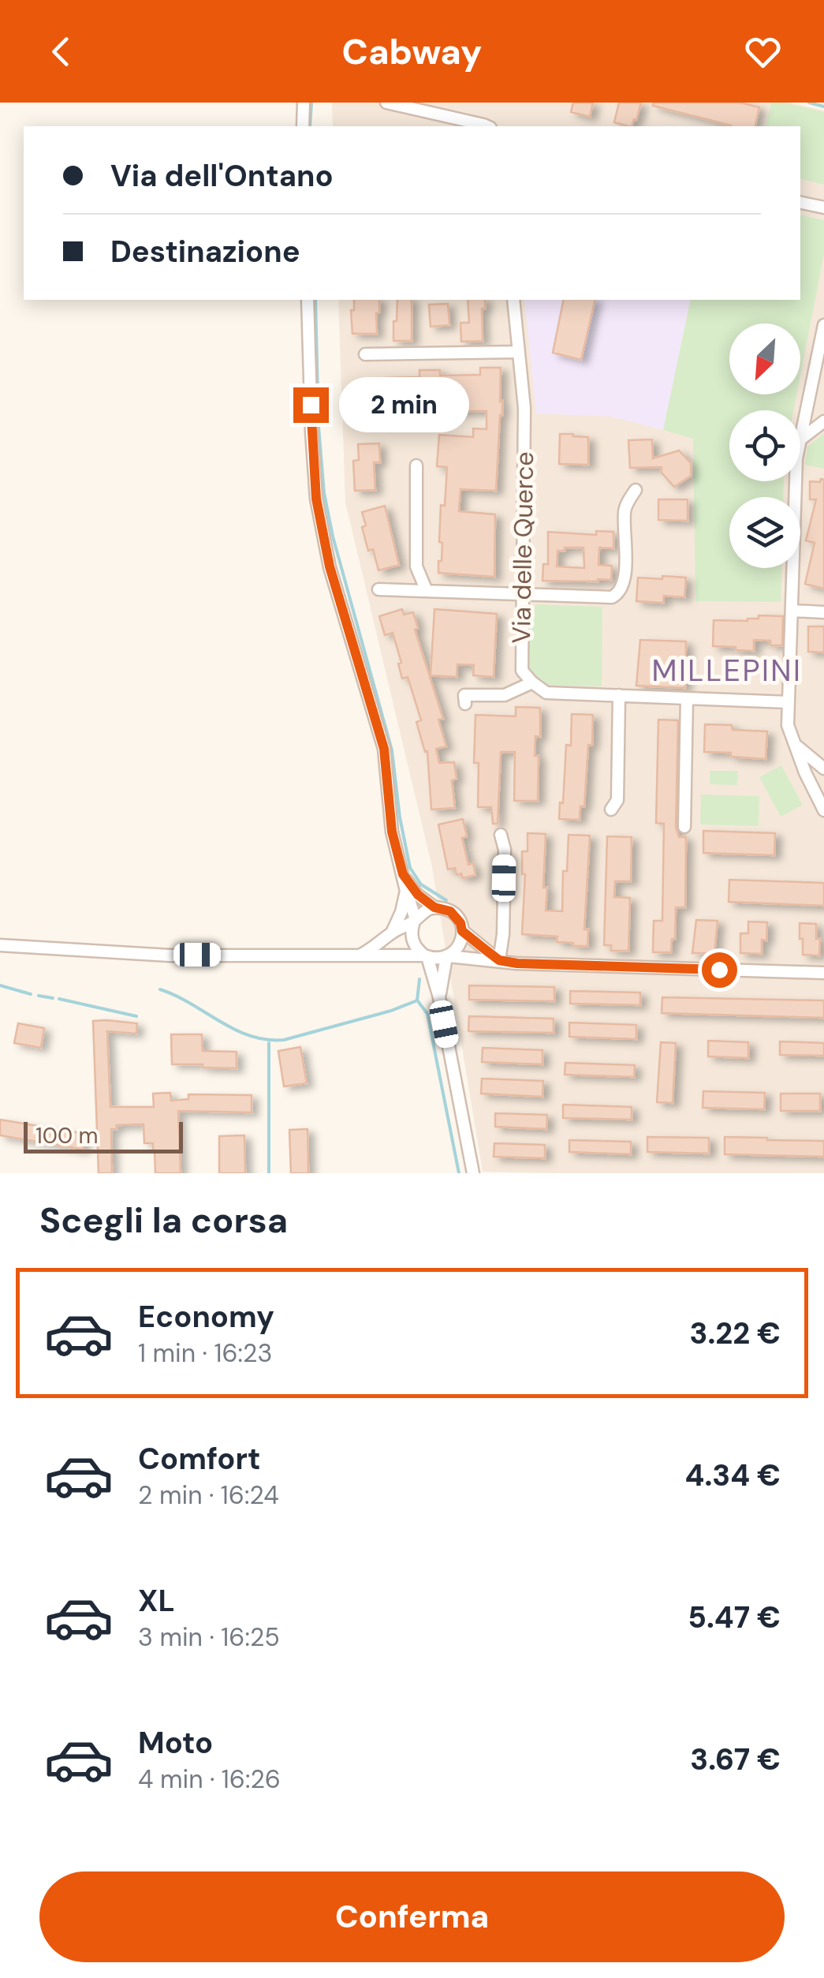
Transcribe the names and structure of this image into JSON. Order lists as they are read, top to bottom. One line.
{"streets":{"street":["Via delle Querce"]},"districts":["MILLEPINI"],"scale_bar":"100 m","north":"bottom left","page":{"header":"Cabway","banner":["Via dell'Ontano","Destinazione"],"bubble":"2 min","scale":"100 m","heading":"Scegli la corsa","list":[{"name":"Economy","note":"1 min · 16:23","value":"3.22 €"},{"name":"Comfort","note":"2 min · 16:24","value":"4.34 €"},{"name":"XL","note":"3 min · 16:25","value":"5.47 €"},{"name":"Moto","note":"4 min · 16:26","value":"3.67 €"}],"buttons":"Conferma"}}
